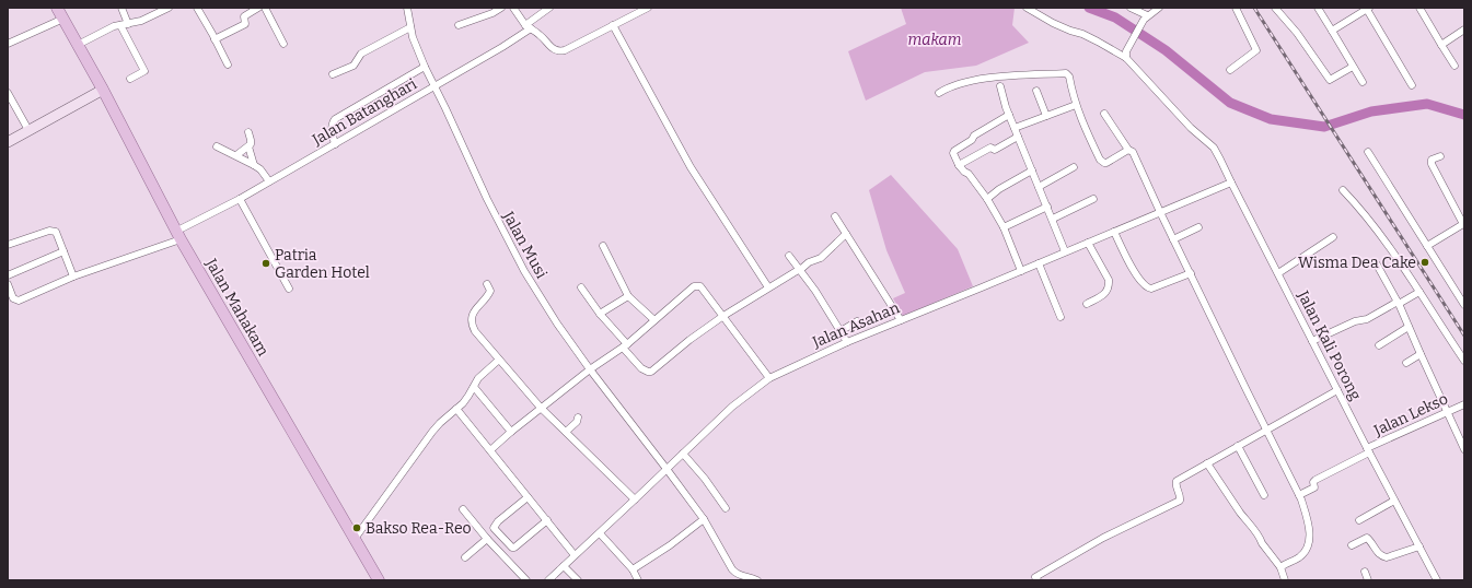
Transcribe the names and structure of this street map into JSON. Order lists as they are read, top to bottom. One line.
{"streets":{"main road":["Jalan Mahakam"],"street":["Jalan Batanghari","Jalan Musi","Jalan Asahan","Jalan Kali Porong","Jalan Lekso"]},"crossings":[["Jalan Batanghari","Jalan Musi"],["Jalan Batanghari","Jalan Mahakam"],["Jalan Musi","Jalan Asahan"],["Jalan Asahan","Jalan Kali Porong"],["Jalan Kali Porong","Jalan Lekso"]],"parks":["makam"],"places":["Wisma Dea Cake","Patria Garden Hotel","Bakso Rea-Reo"]}
